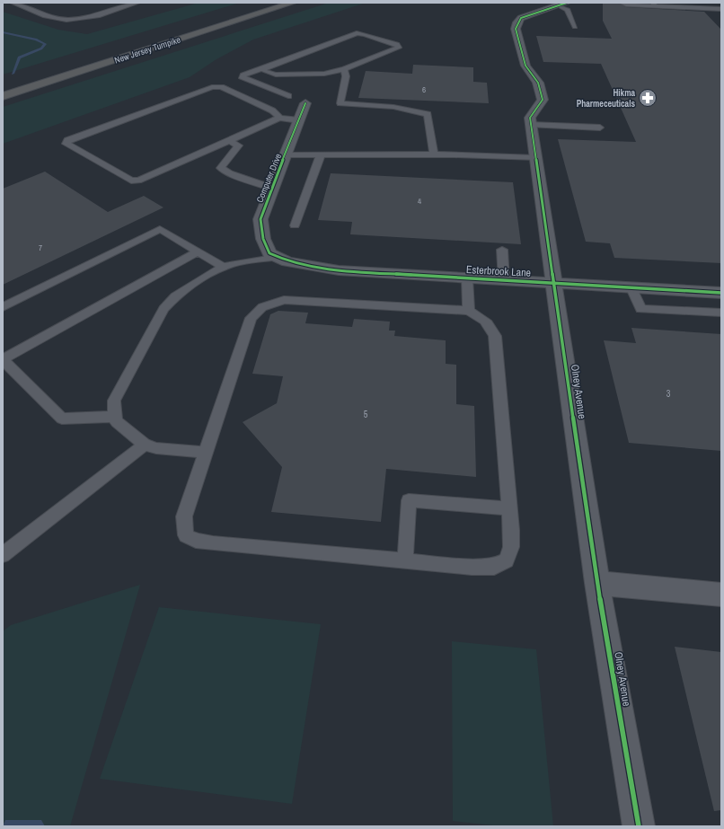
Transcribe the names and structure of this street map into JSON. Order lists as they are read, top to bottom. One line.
{"streets":{"highway":["New Jersey Turnpike"],"street":["Computer Drive","Esterbrook Lane","Olney Avenue"]},"crossings":[["Computer Drive","Esterbrook Lane"],["Esterbrook Lane","Olney Avenue"]],"places":{"pharmacy":["Hikma Pharmeceuticals"]},"house_numbers":["6","4","7","3","5"]}
